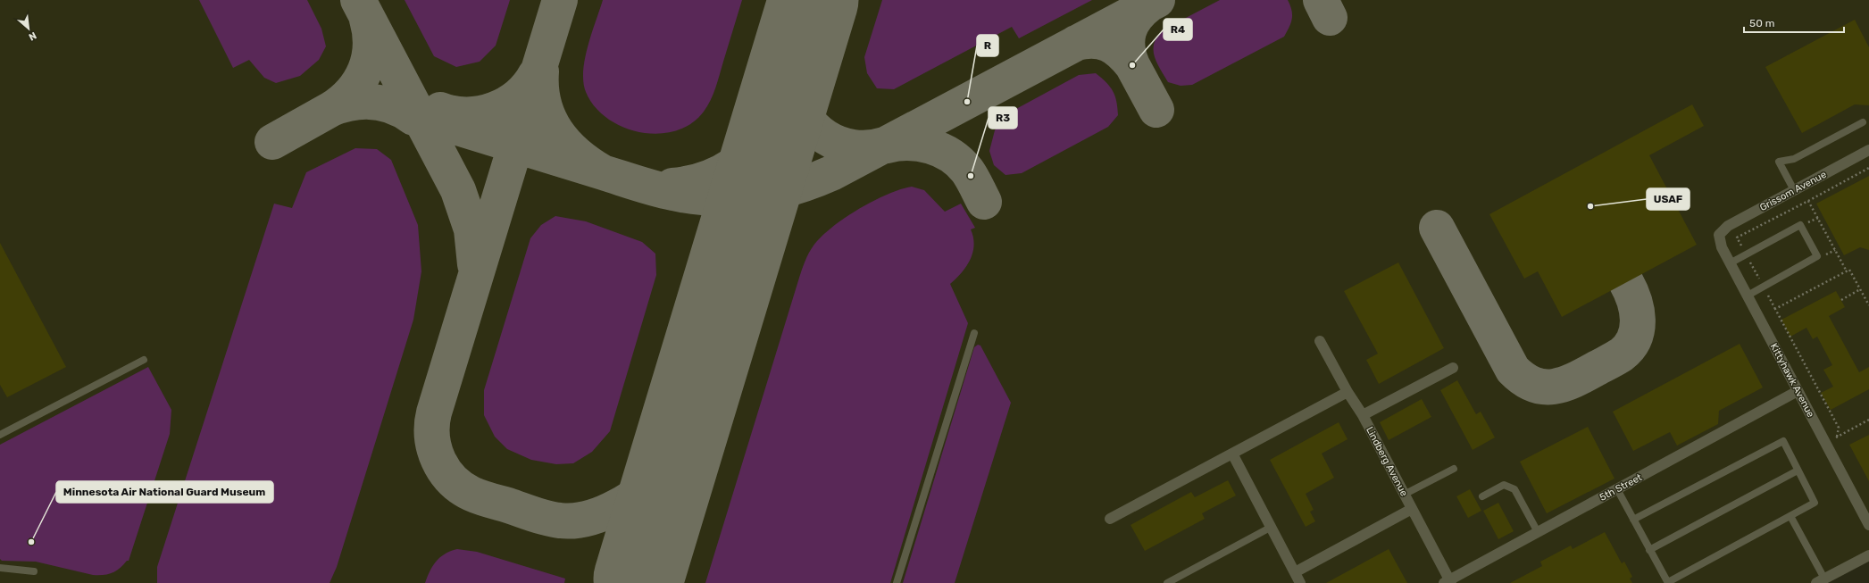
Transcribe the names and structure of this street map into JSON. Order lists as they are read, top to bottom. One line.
{"streets":{"street":["Grissom Avenue","Kittyhawk Avenue","Lindberg Avenue","5th Street"]},"crossings":[["Grissom Avenue","Kittyhawk Avenue"],["Kittyhawk Avenue","5th Street"],["Lindberg Avenue","5th Street"]],"places":["R4","R","R3","USAF","Minnesota Air National Guard Museum"],"scale_bar":"50 m","north":"bottom right"}
